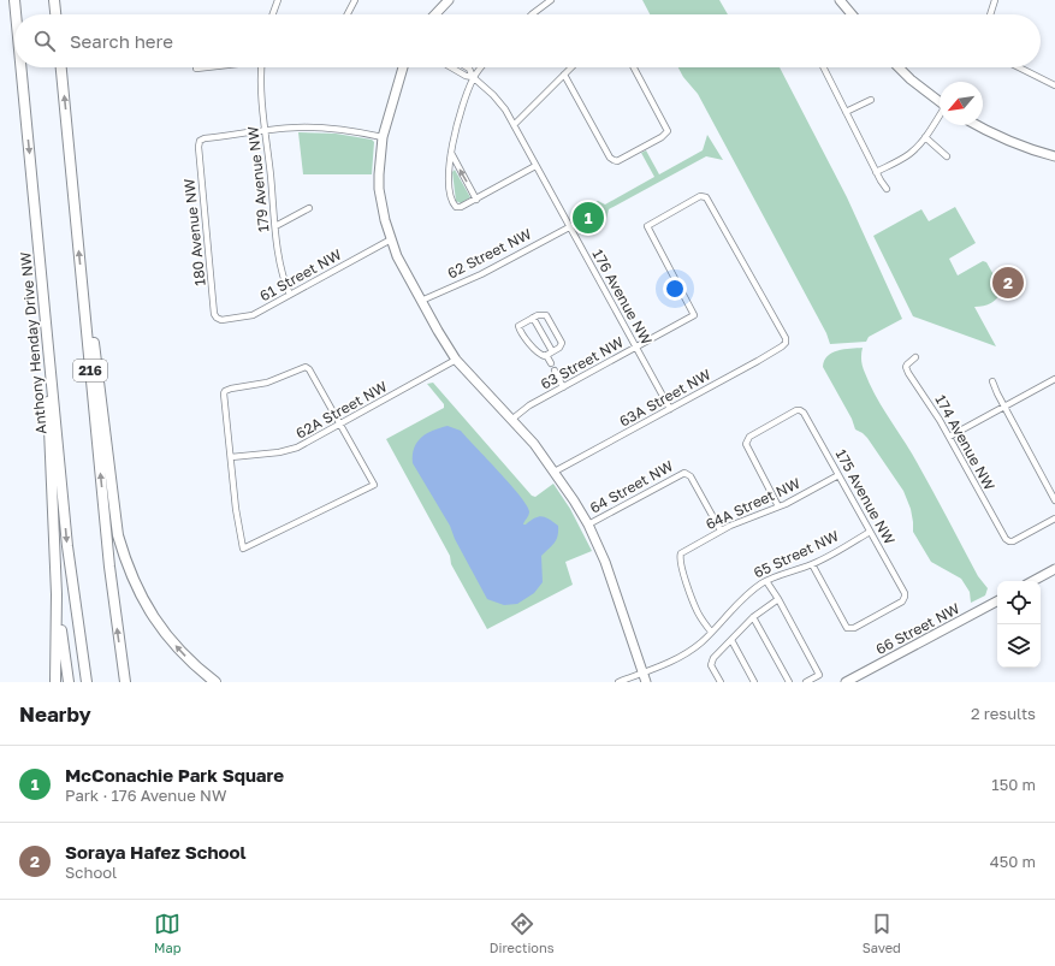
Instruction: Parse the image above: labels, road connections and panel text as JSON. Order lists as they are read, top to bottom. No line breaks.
{"streets":{"highway":["Anthony Henday Drive NW","216"],"street":["179 Avenue NW","180 Avenue NW","62 Street NW","61 Street NW","176 Avenue NW","63 Street NW","63A Street NW","62A Street NW","174 Avenue NW","64 Street NW","175 Avenue NW","64A Street NW","65 Street NW","66 Street NW"]},"crossings":[["179 Avenue NW","180 Avenue NW"],["179 Avenue NW","61 Street NW"],["180 Avenue NW","61 Street NW"],["62 Street NW","176 Avenue NW"],["176 Avenue NW","63 Street NW"],["176 Avenue NW","63A Street NW"],["63 Street NW","63A Street NW"],["64 Street NW","64A Street NW"],["175 Avenue NW","64A Street NW"],["175 Avenue NW","65 Street NW"],["64A Street NW","65 Street NW"]],"north":"bottom left","page":{"search":"Search here","pins":["1","2"],"heading":["Nearby","2 results"],"list":[{"mark":"1","name":"McConachie Park Square","note":"Park · 176 Avenue NW","value":"150 m"},{"mark":"2","name":"Soraya Hafez School","note":"School","value":"450 m"}],"nav":["Map","Directions","Saved"]}}
